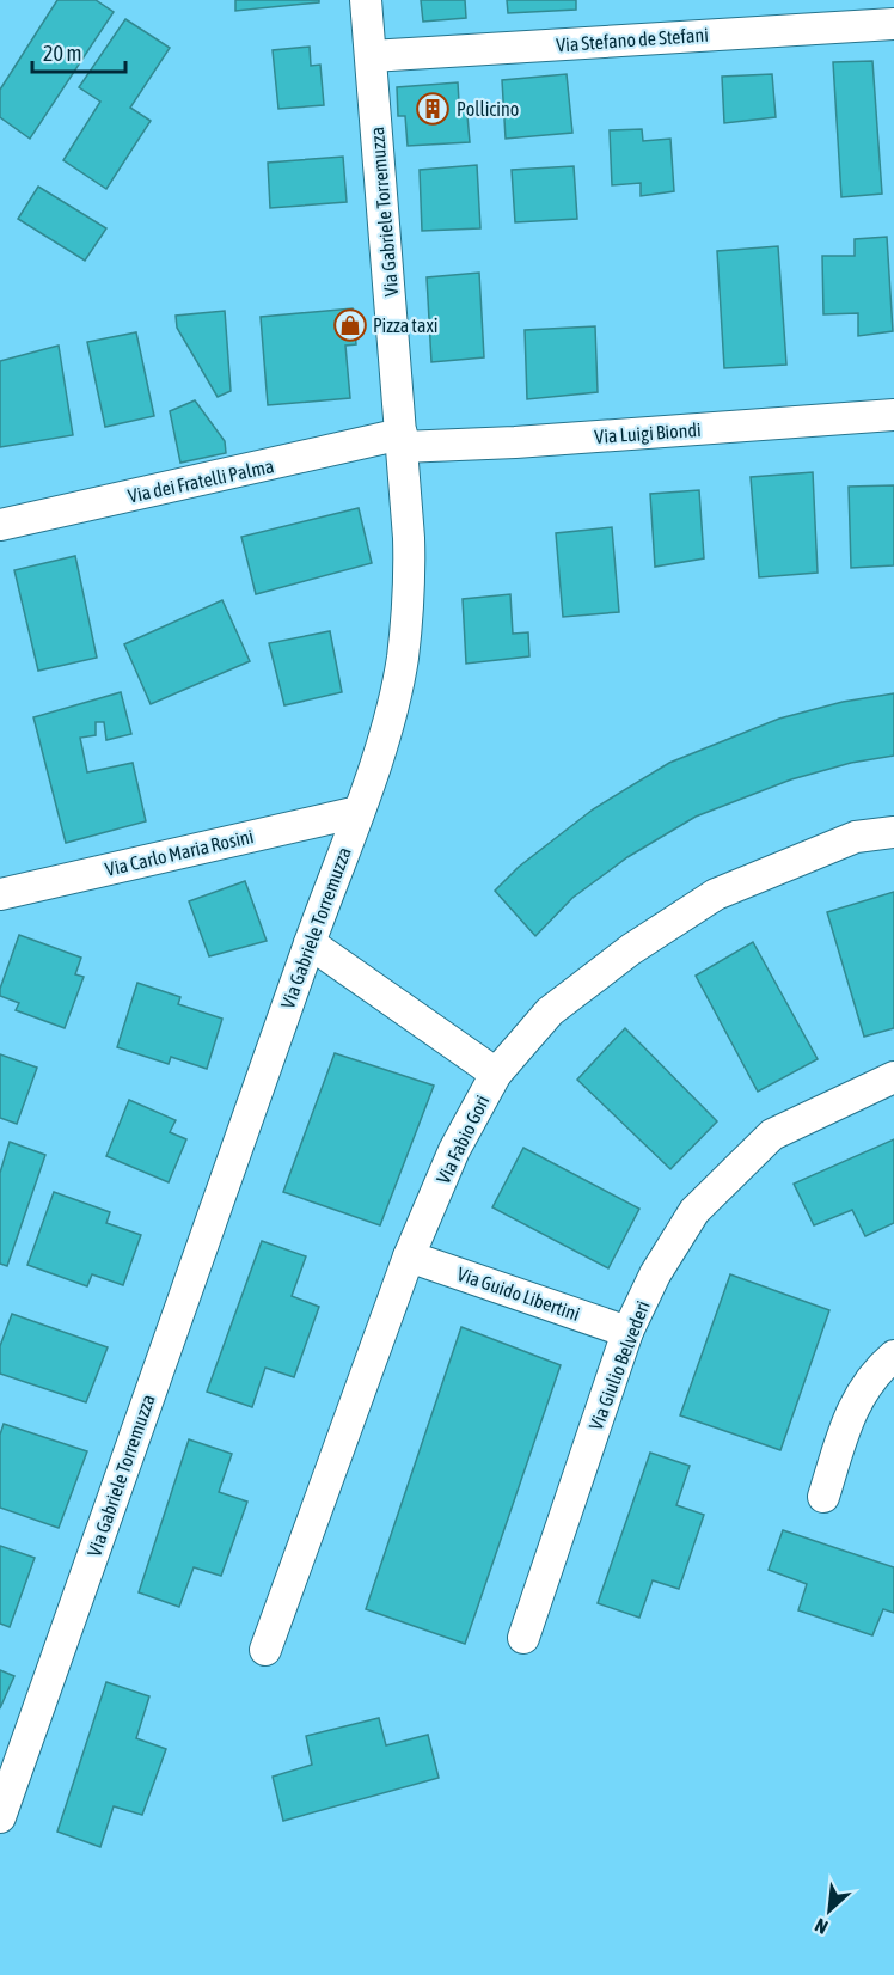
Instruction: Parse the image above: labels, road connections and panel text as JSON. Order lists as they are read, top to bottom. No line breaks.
{"streets":{"street":["Via Stefano de Stefani","Via Gabriele Torremuzza","Via Luigi Biondi","Via dei Fratelli Palma","Via Carlo Maria Rosini","Via Fabio Gori","Via Guido Libertini","Via Giulio Belvederi"]},"crossings":[["Via Stefano de Stefani","Via Gabriele Torremuzza"],["Via Gabriele Torremuzza","Via Luigi Biondi"],["Via Gabriele Torremuzza","Via dei Fratelli Palma"],["Via Gabriele Torremuzza","Via Carlo Maria Rosini"],["Via Luigi Biondi","Via dei Fratelli Palma"],["Via Fabio Gori","Via Guido Libertini"],["Via Guido Libertini","Via Giulio Belvederi"]],"places":{"building":["Pollicino"],"shop":["Pizza taxi"]},"scale_bar":"20 m","north":"bottom left"}
